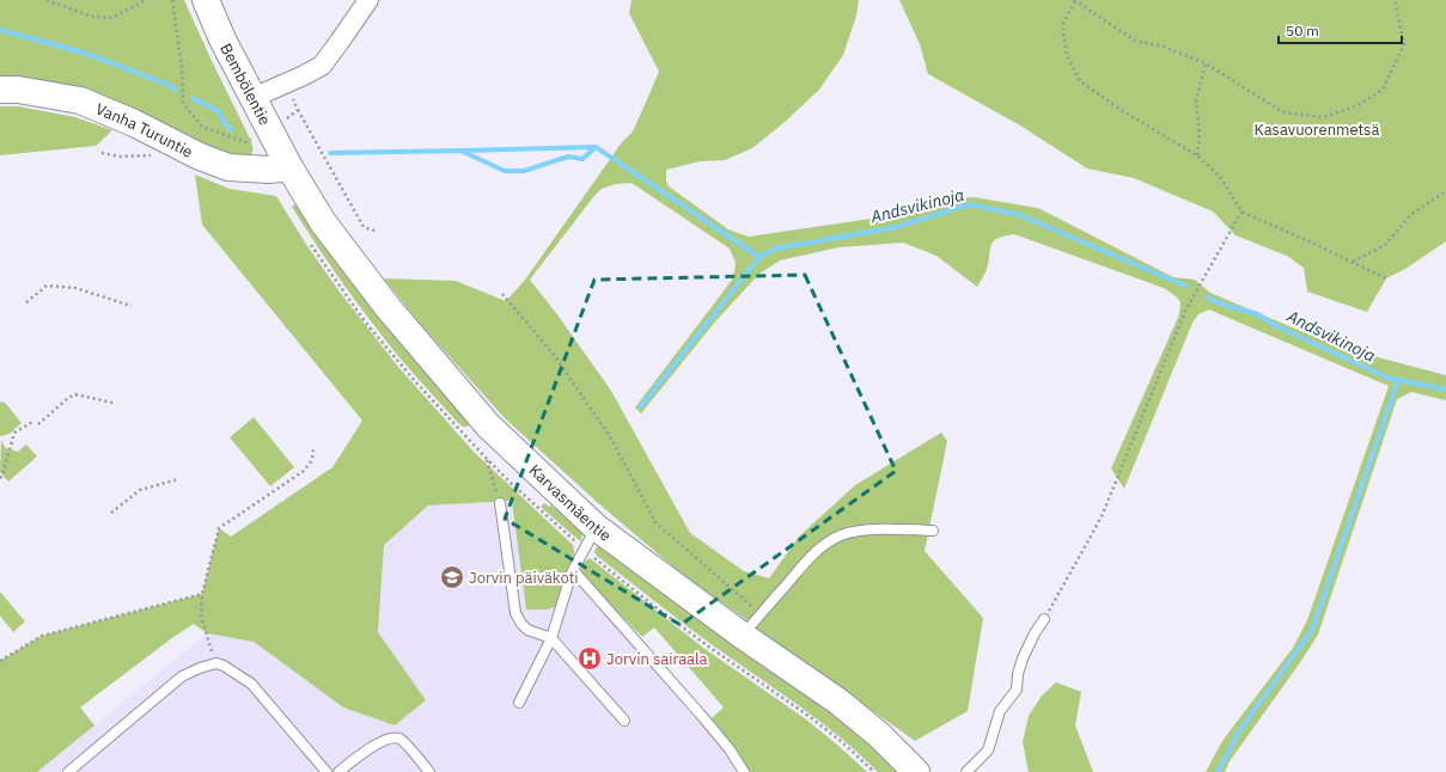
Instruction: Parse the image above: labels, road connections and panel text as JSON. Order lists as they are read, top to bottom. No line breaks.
{"streets":{"main road":["Bembölentie","Vanha Turuntie","Karvasmäentie"]},"crossings":[["Bembölentie","Vanha Turuntie"],["Bembölentie","Karvasmäentie"],["Vanha Turuntie","Karvasmäentie"]],"water":["Andsvikinoja"],"parks":["Kasavuorenmetsä"],"places":{"school or university":["Jorvin päiväkoti"],"hospital":["Jorvin sairaala"]},"scale_bar":"50 m"}
